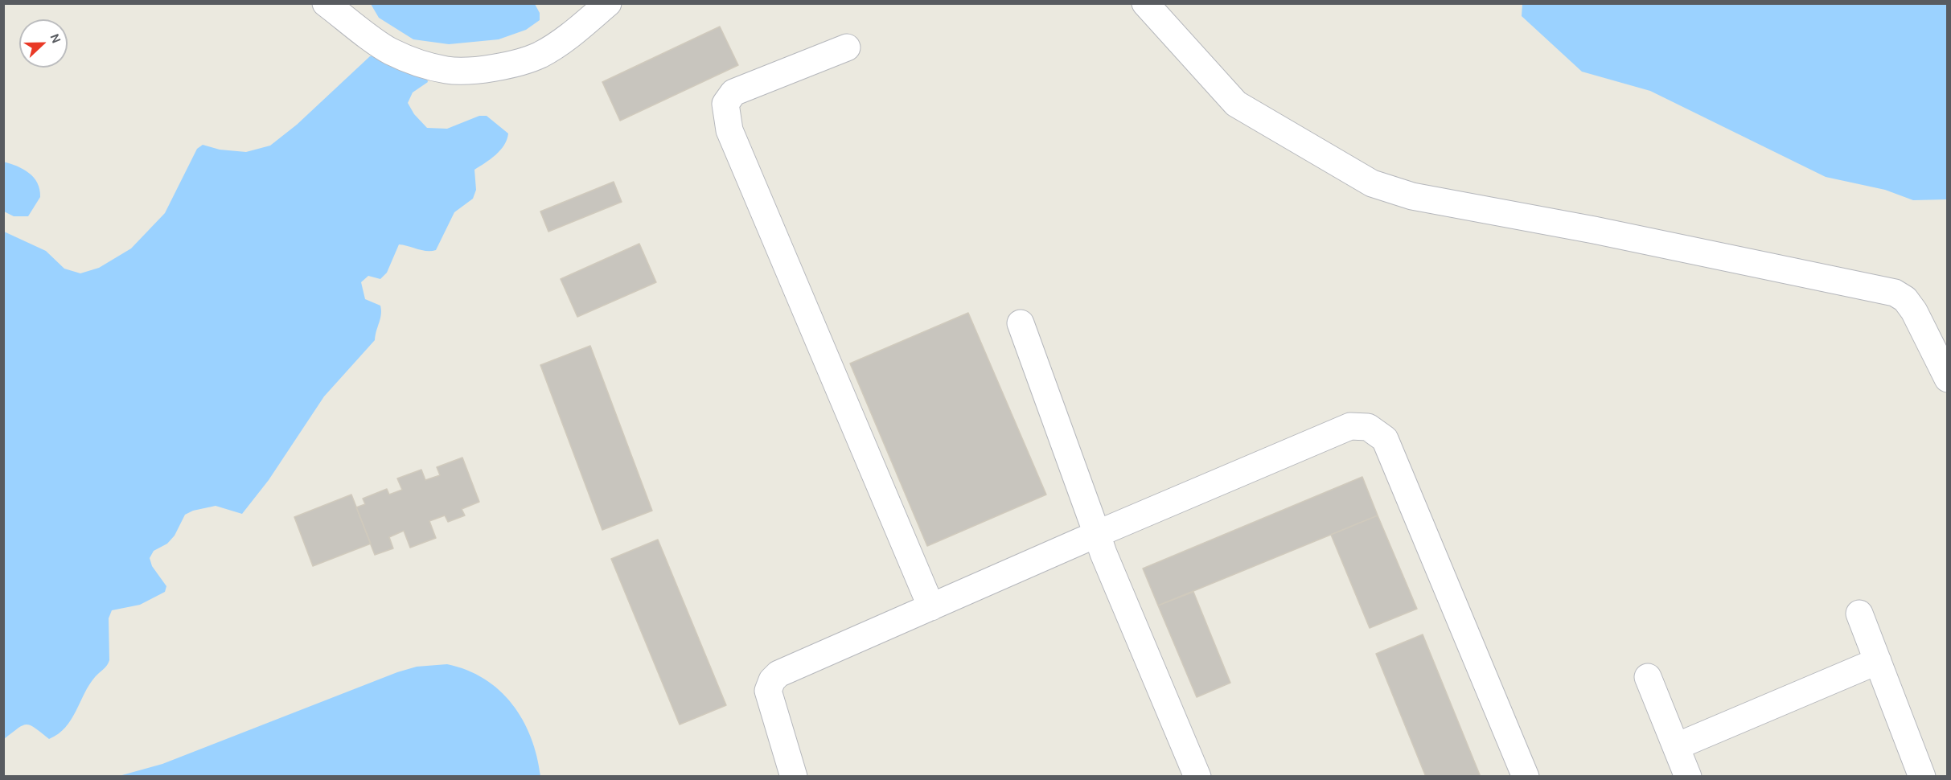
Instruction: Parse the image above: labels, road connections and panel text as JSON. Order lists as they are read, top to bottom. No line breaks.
{"north":"right"}
